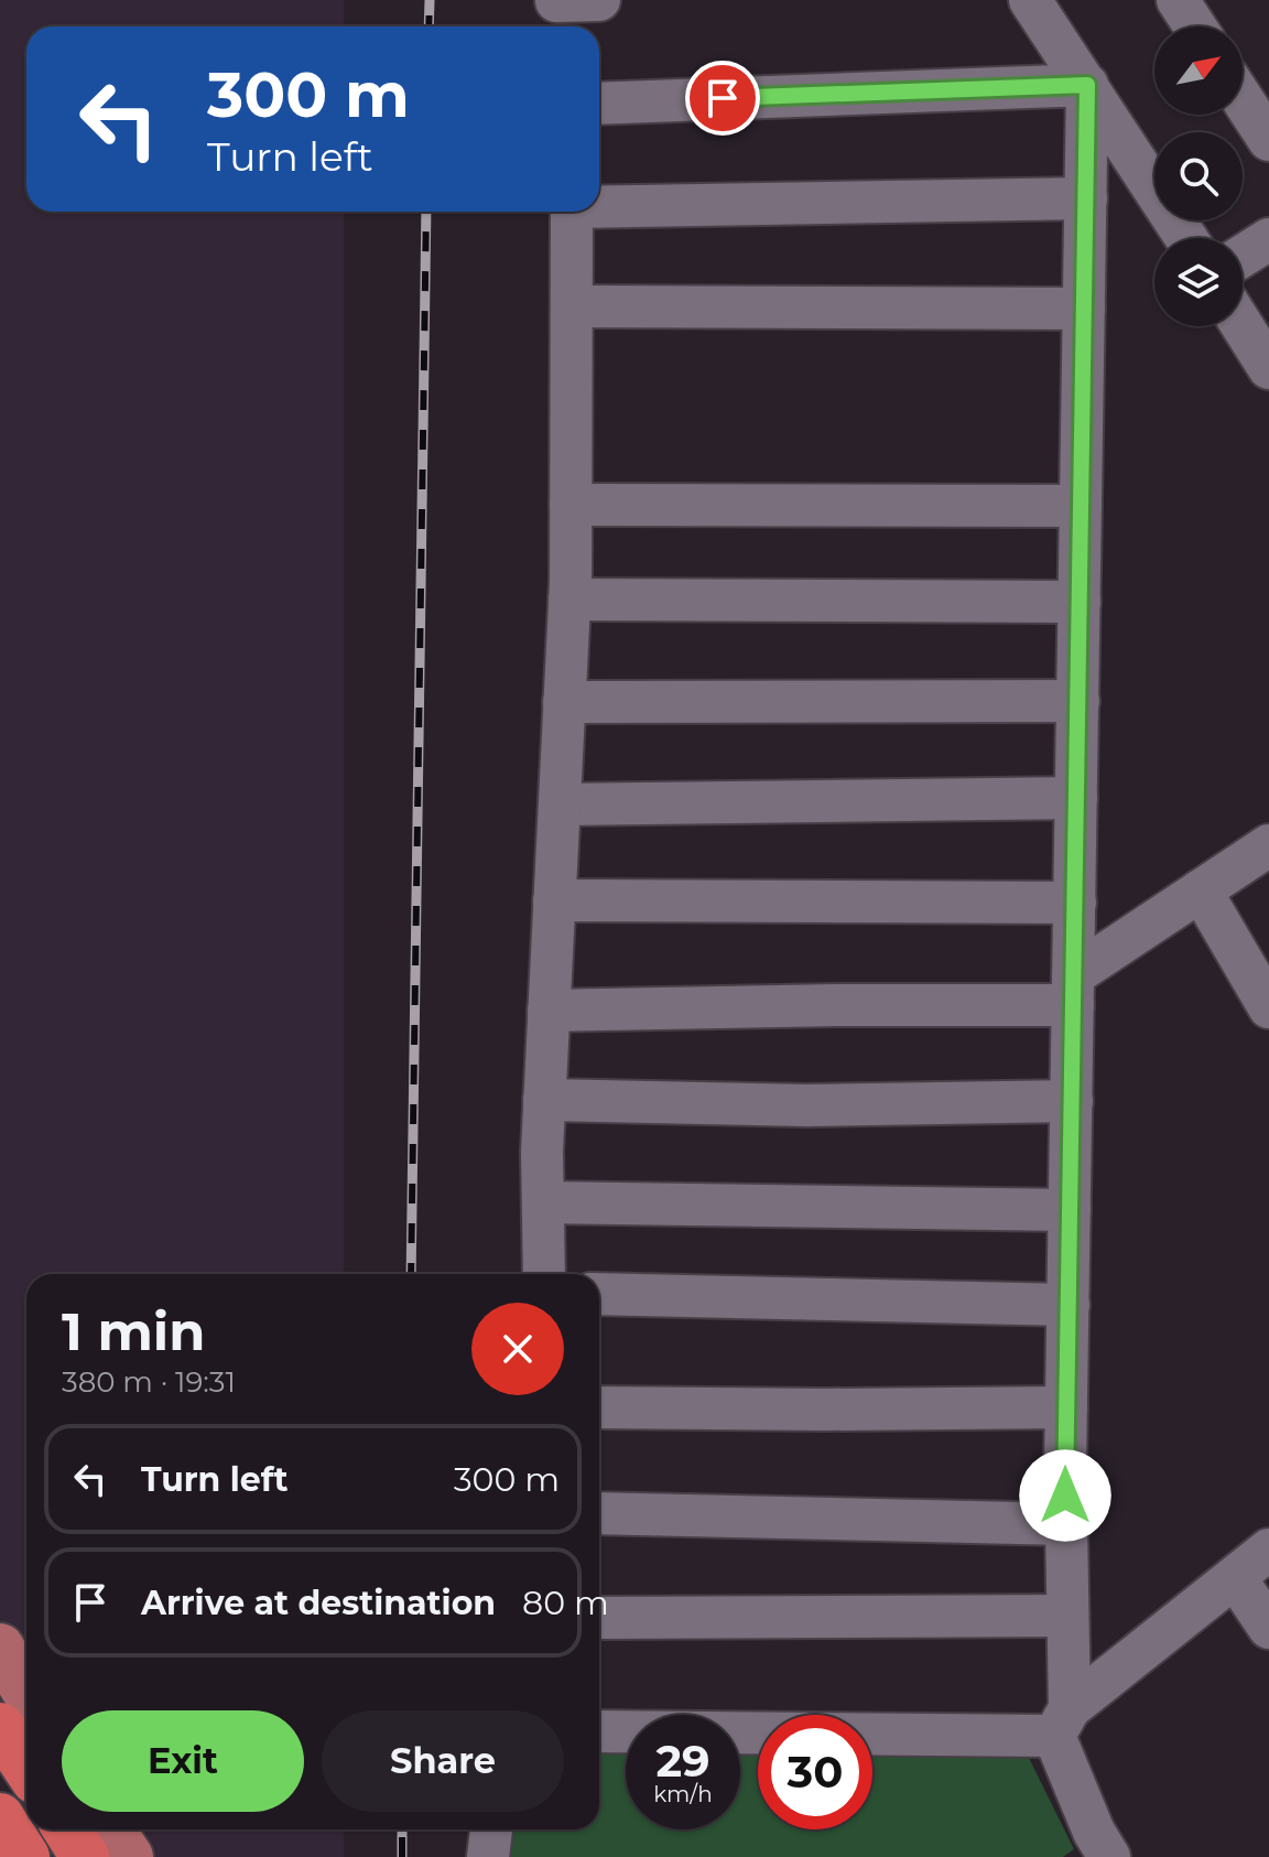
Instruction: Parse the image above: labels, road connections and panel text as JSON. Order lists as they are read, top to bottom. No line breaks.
{"north":"top right","page":{"turn":["300 m","Turn left"],"heading":["1 min","380 m · 19:31"],"list":[{"name":"Turn left","value":"300 m"},{"name":"Arrive at destination","value":"80 m"}],"buttons":["Exit","Share"],"speed":"29 km/h","limit":"30"}}
